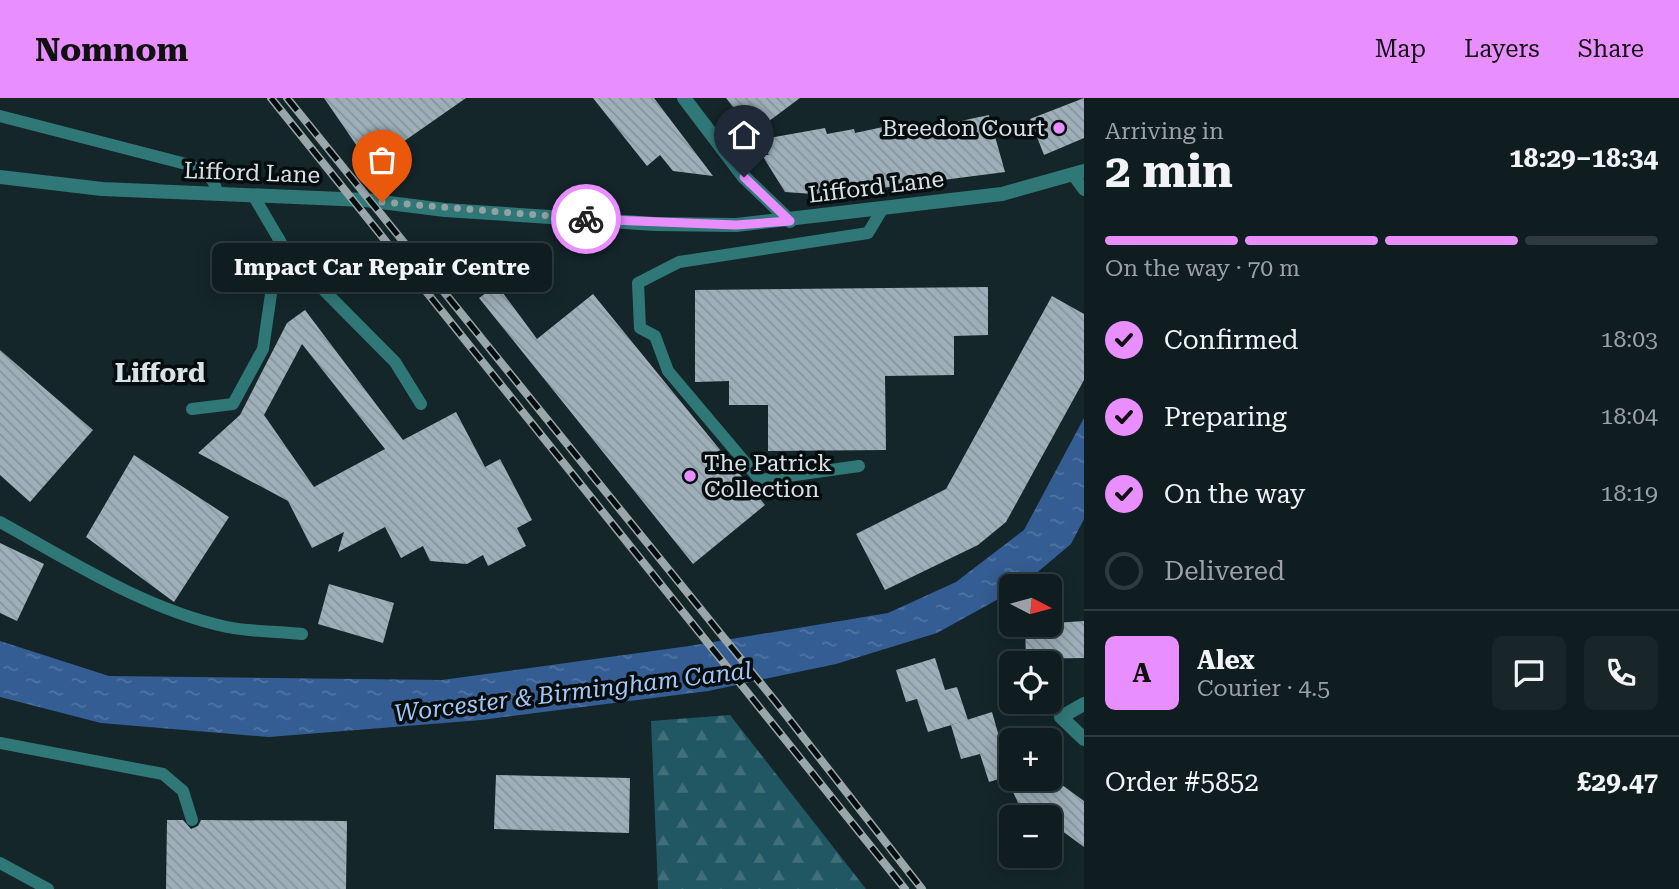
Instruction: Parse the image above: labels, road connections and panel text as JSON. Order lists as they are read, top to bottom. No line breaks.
{"streets":{"street":["Lifford Lane"]},"districts":["Lifford"],"water":["Worcester & Birmingham Canal"],"places":["Breedon Court","Impact Car Repair Centre","The Patrick Collection"],"north":"right","page":{"header":"Nomnom","nav":["Map","Layers","Share"],"heading":["2 min","Arriving in","18:29–18:34"],"panel":["Alex","Courier · 4.5","Order #5852","£29.47"],"bar":"On the way · 70 m","bubble":"Impact Car Repair Centre","list":[["Confirmed","18:03"],["Preparing","18:04"],["On the way","18:19"],"Delivered"],"map_buttons":["+","−"],"round":"A"}}
